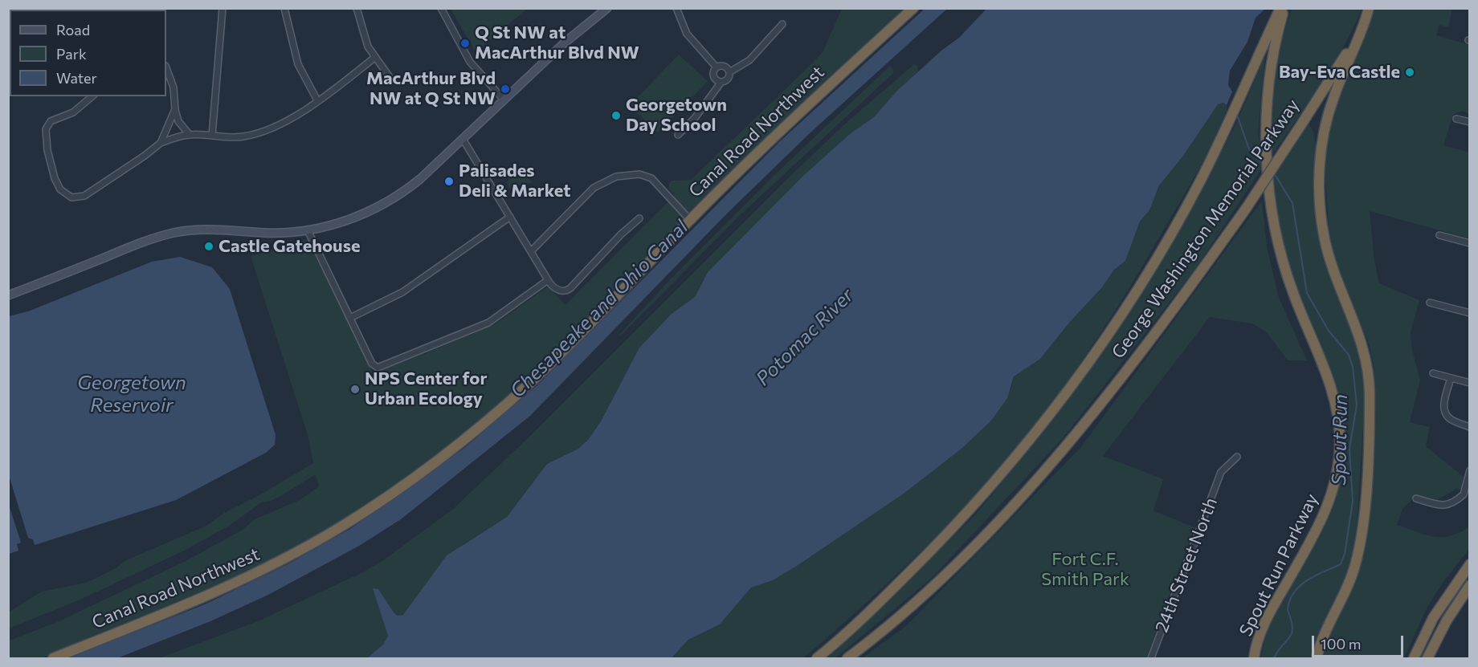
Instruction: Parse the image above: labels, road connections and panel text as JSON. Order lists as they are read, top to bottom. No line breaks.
{"streets":{"highway":["Canal Road Northwest","George Washington Memorial Parkway","Spout Run Parkway"],"street":["24th Street North"]},"water":["Chesapeake and Ohio Canal","Potomac River","Georgetown Reservoir","Spout Run"],"parks":["Fort C.F. Smith Park"],"places":["Q St NW at MacArthur Blvd NW","Bay-Eva Castle","MacArthur Blvd NW at Q St NW","Georgetown Day School","Palisades Deli & Market","Castle Gatehouse","NPS Center for Urban Ecology"],"legend":["Road","Park","Water"],"scale_bar":"100 m"}
